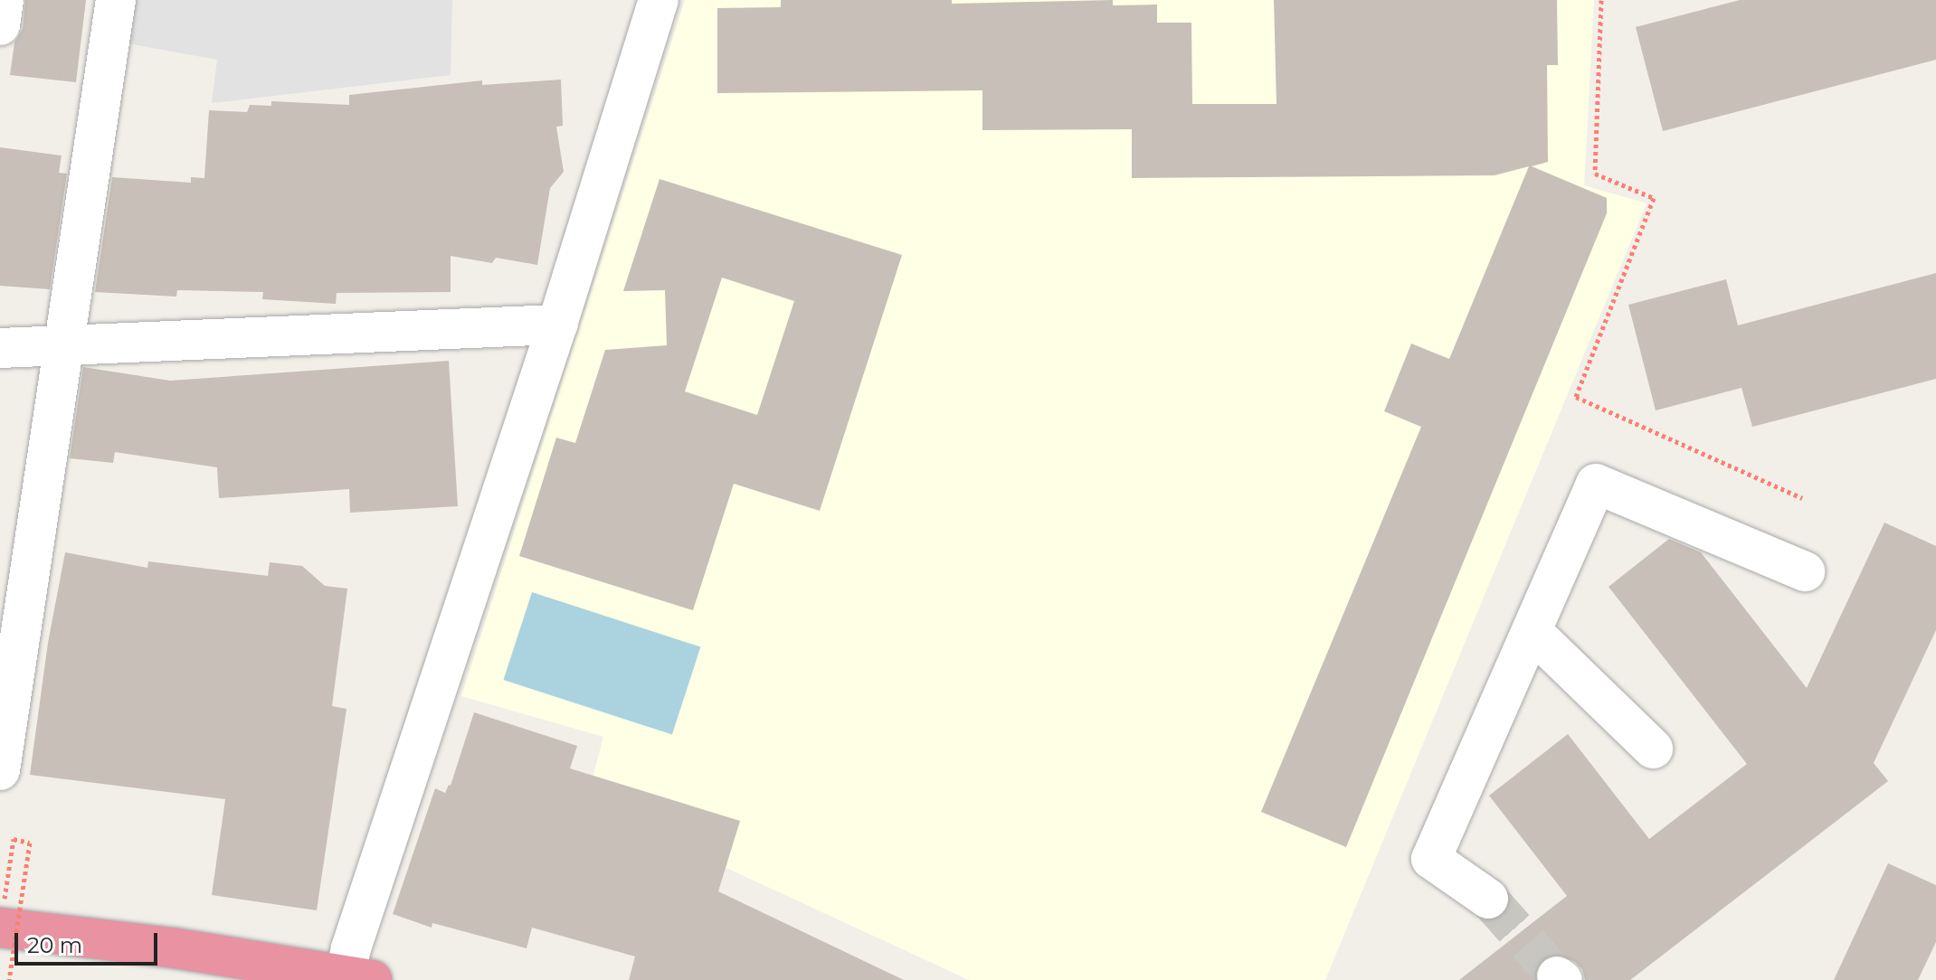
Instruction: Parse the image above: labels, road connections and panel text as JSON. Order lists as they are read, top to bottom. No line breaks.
{"scale_bar":"20 m"}
